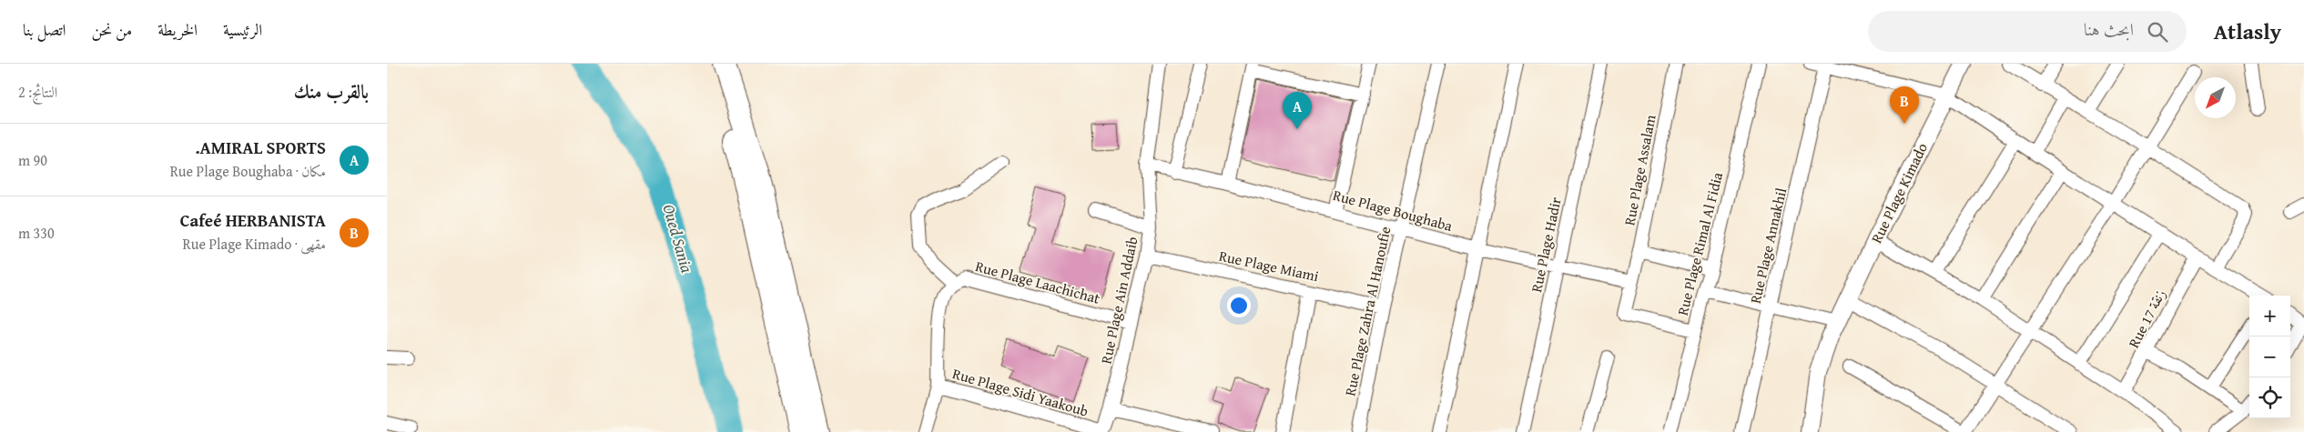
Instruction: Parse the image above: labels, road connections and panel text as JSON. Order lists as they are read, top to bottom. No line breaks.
{"streets":{"street":["Rue Plage Assalam","Rue Plage Kimado","Rue Plage Boughaba","Rue Plage Rimal Al Fidia","Rue Plage Hadir","Rue Plage Annakhil","Rue Plage Miami","Rue Plage Laachichat","Rue Plage Ain Addaib","Rue Plage Zahra Al Hanoufie","Rue 17 زنقة","Rue Plage Sidi Yaakoub"]},"crossings":[["Rue Plage Assalam","Rue Plage Boughaba"],["Rue Plage Assalam","Rue Plage Rimal Al Fidia"],["Rue Plage Boughaba","Rue Plage Hadir"],["Rue Plage Boughaba","Rue Plage Ain Addaib"],["Rue Plage Boughaba","Rue Plage Zahra Al Hanoufie"],["Rue Plage Miami","Rue Plage Ain Addaib"],["Rue Plage Miami","Rue Plage Zahra Al Hanoufie"],["Rue Plage Laachichat","Rue Plage Ain Addaib"],["Rue Plage Laachichat","Rue Plage Sidi Yaakoub"],["Rue Plage Ain Addaib","Rue Plage Sidi Yaakoub"]],"water":["Oued Sania"],"north":"bottom left","page":{"header":"Atlasly","search":"ابحث هنا","nav":["الرئيسية","الخريطة","من نحن","اتصل بنا"],"heading":["بالقرب منك","النتائج: 2"],"pins":["B","A"],"list":[{"mark":"A","name":"AMIRAL SPORTS.","note":"مكان · Rue Plage Boughaba","value":"90 m"},{"mark":"B","name":"Cafeé HERBANISTA","note":"مقهى · Rue Plage Kimado","value":"330 m"}],"map_buttons":["+","−"]}}
